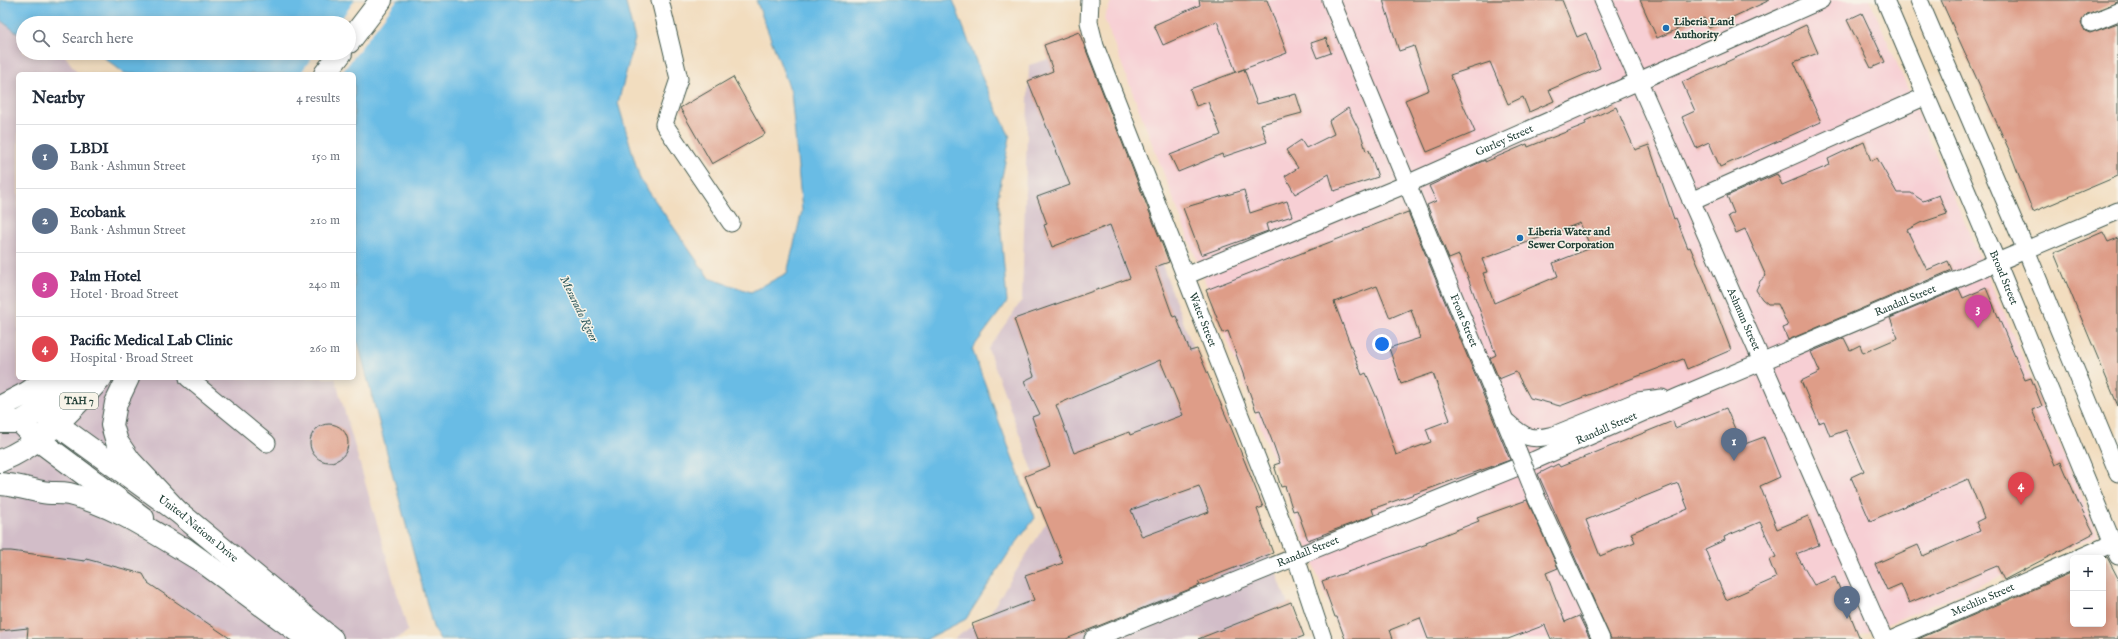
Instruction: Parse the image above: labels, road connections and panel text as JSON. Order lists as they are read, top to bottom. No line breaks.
{"streets":{"main road":["TAH 7","United Nations Drive"],"street":["Gurley Street","Broad Street","Randall Street","Ashmun Street","Water Street","Front Street","Mechlin Street"]},"crossings":[["Gurley Street","Ashmun Street"],["Gurley Street","Water Street"],["Gurley Street","Front Street"],["Broad Street","Randall Street"],["Randall Street","Ashmun Street"],["Randall Street","Water Street"],["TAH 7","United Nations Drive"]],"water":["Mesurado River"],"places":["Liberia Land Authority","Liberia Water and Sewer Corporation"],"page":{"search":"Search here","heading":["Nearby","4 results"],"list":[{"mark":"1","name":"LBDI","note":"Bank · Ashmun Street","value":"150 m"},{"mark":"2","name":"Ecobank","note":"Bank · Ashmun Street","value":"210 m"},{"mark":"3","name":"Palm Hotel","note":"Hotel · Broad Street","value":"240 m"},{"mark":"4","name":"Pacific Medical Lab Clinic","note":"Hospital · Broad Street","value":"260 m"}],"pins":["3","1","4","2"],"map_buttons":["+","−"]}}
